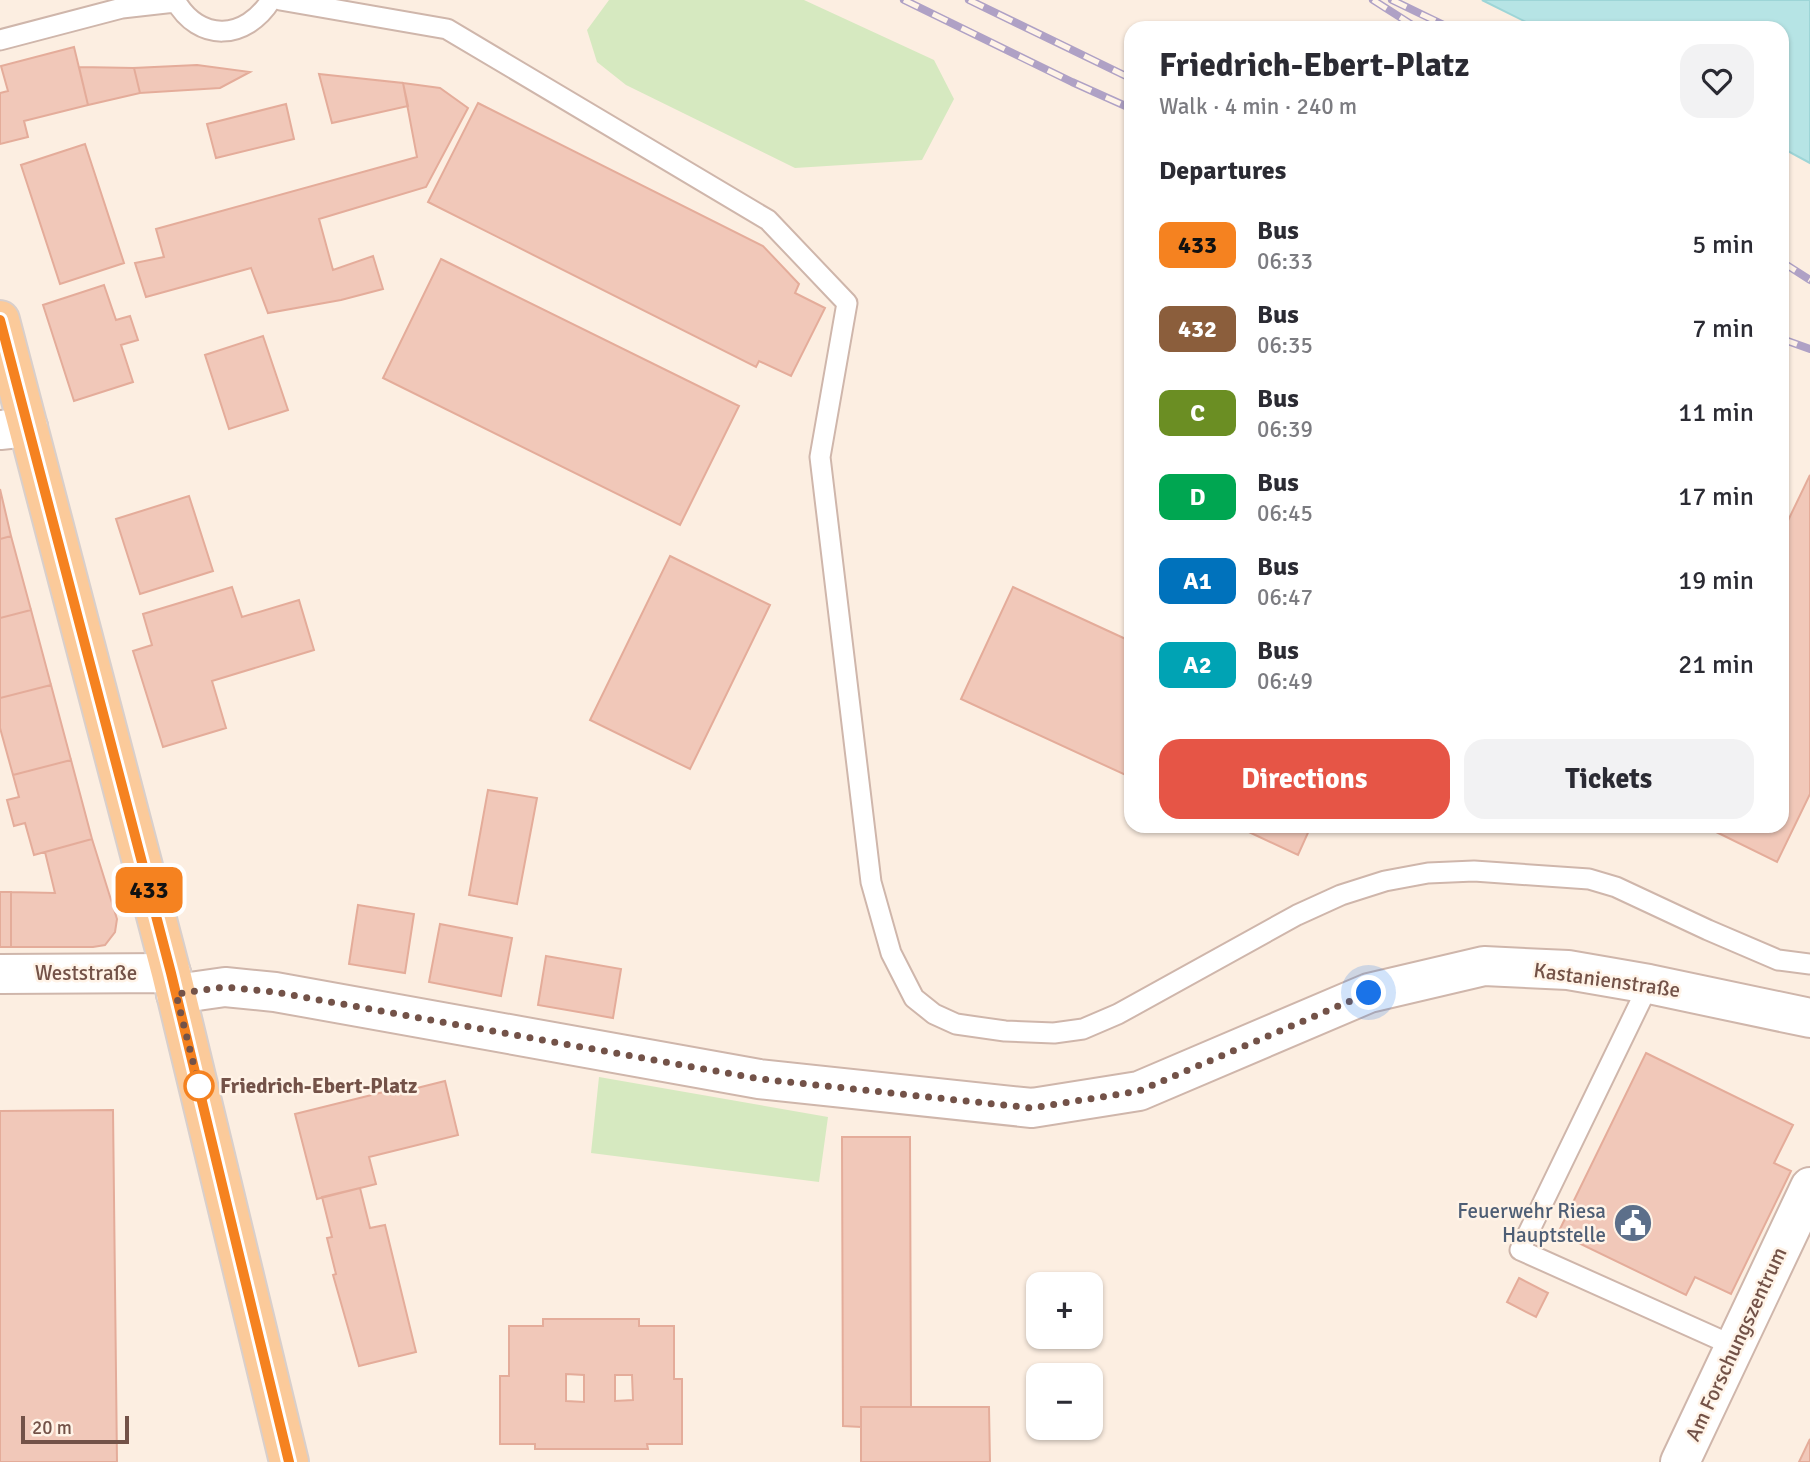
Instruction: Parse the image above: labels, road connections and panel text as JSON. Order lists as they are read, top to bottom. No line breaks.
{"streets":{"street":["Weststraße","Kastanienstraße","Am Forschungszentrum"]},"crossings":[["Weststraße","Kastanienstraße"]],"places":{"other":["Friedrich-Ebert-Platz"],"public building":["Feuerwehr Riesa Hauptstelle"]},"lines":["bus line 433"],"scale_bar":"20 m","page":{"on_map":"433","heading":[["Friedrich-Ebert-Platz","Walk · 4 min · 240 m"],"Departures"],"list":[{"mark":"433","name":"Bus","note":"06:33","value":"5 min"},{"mark":"432","name":"Bus","note":"06:35","value":"7 min"},{"mark":"C","name":"Bus","note":"06:39","value":"11 min"},{"mark":"D","name":"Bus","note":"06:45","value":"17 min"},{"mark":"A1","name":"Bus","note":"06:47","value":"19 min"},{"mark":"A2","name":"Bus","note":"06:49","value":"21 min"}],"buttons":["Directions","Tickets"],"map_buttons":["+","−"],"scale":"20 m"}}
